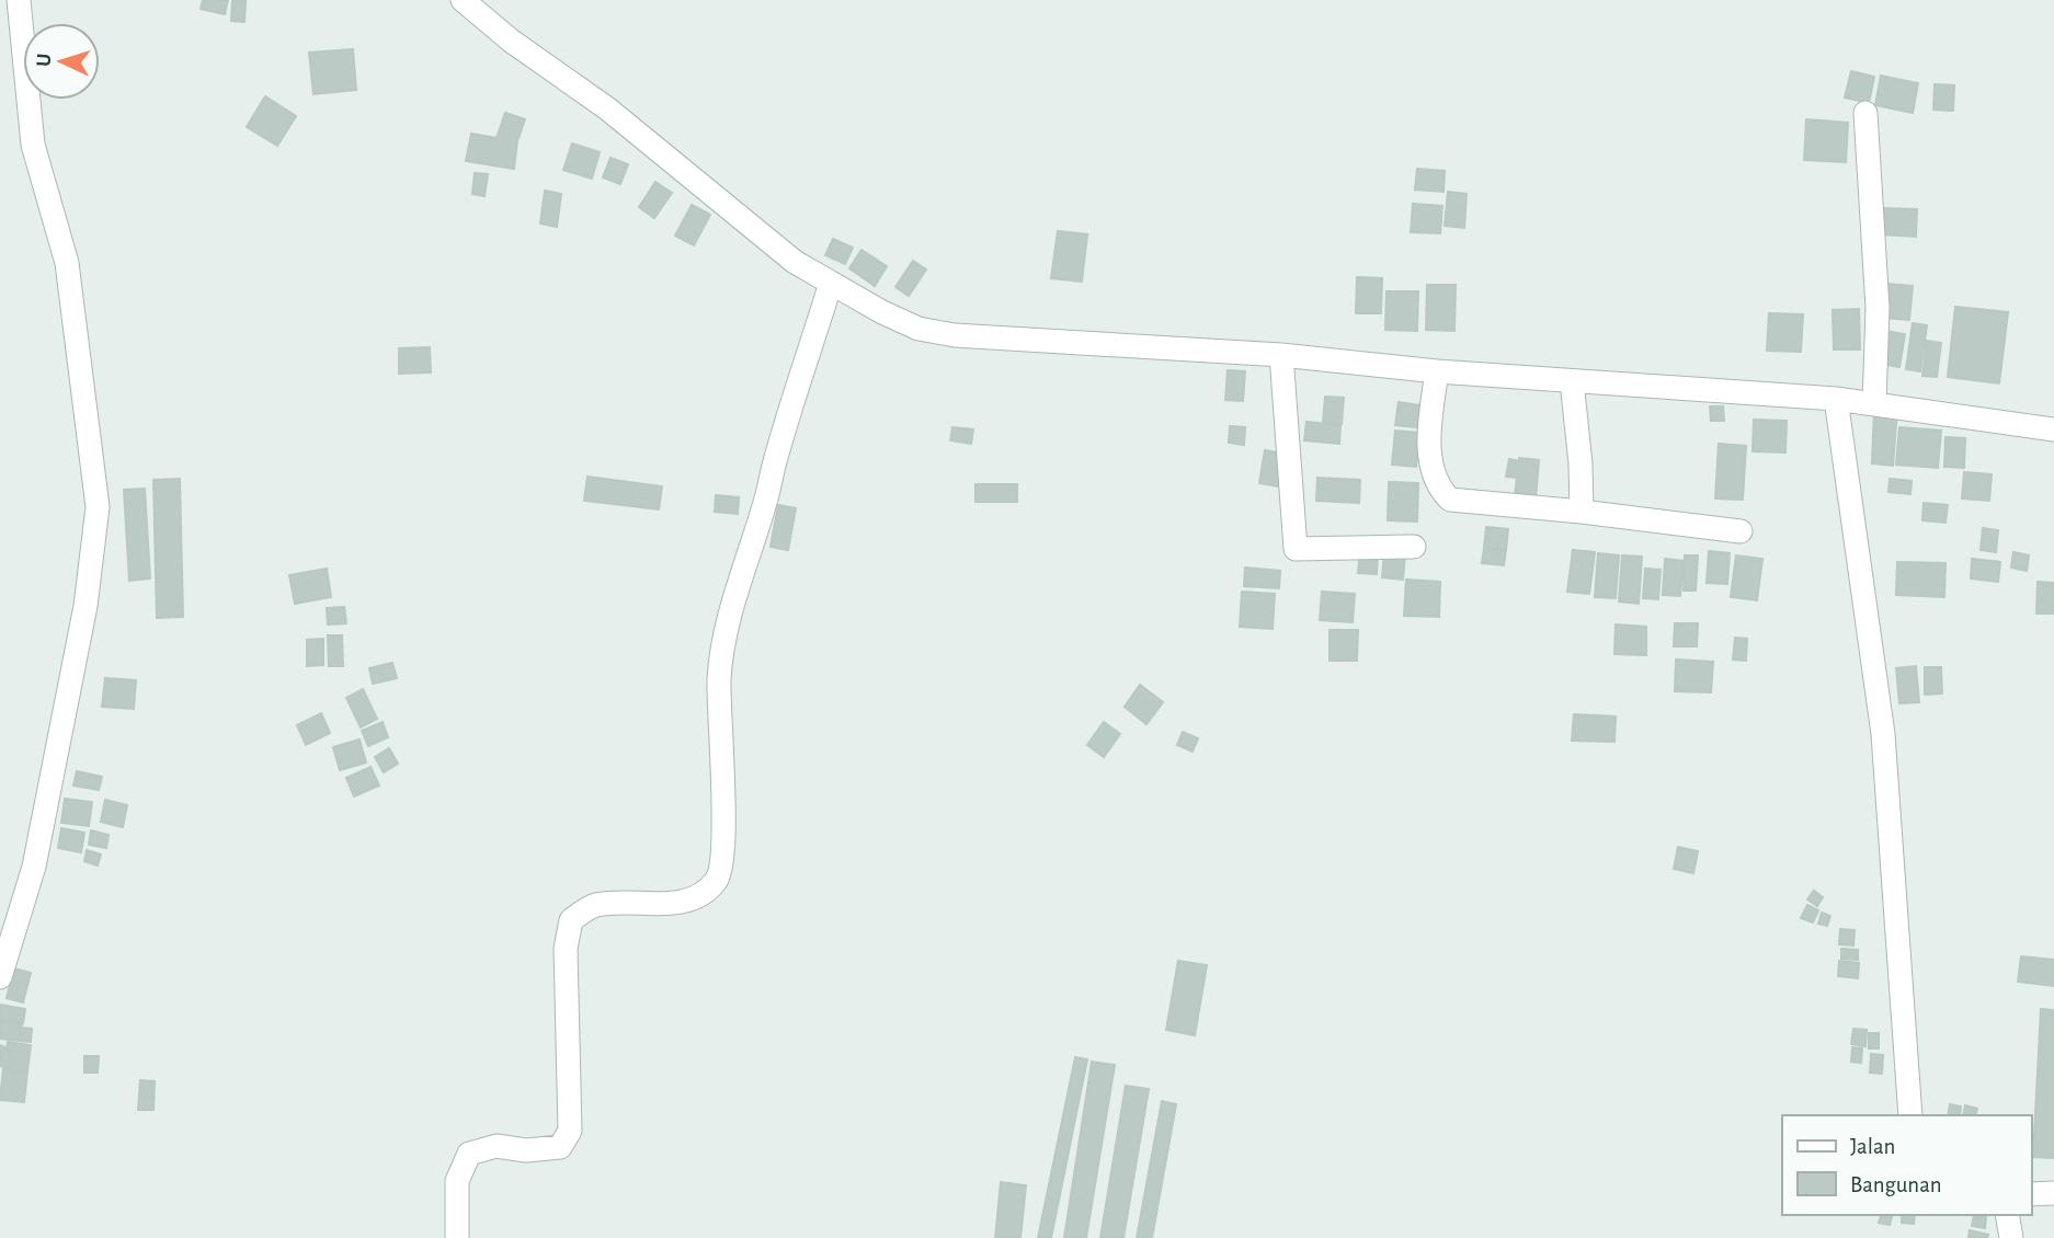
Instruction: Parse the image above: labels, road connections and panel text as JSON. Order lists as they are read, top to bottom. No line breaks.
{"legend":["Jalan","Bangunan"],"north":"left"}
